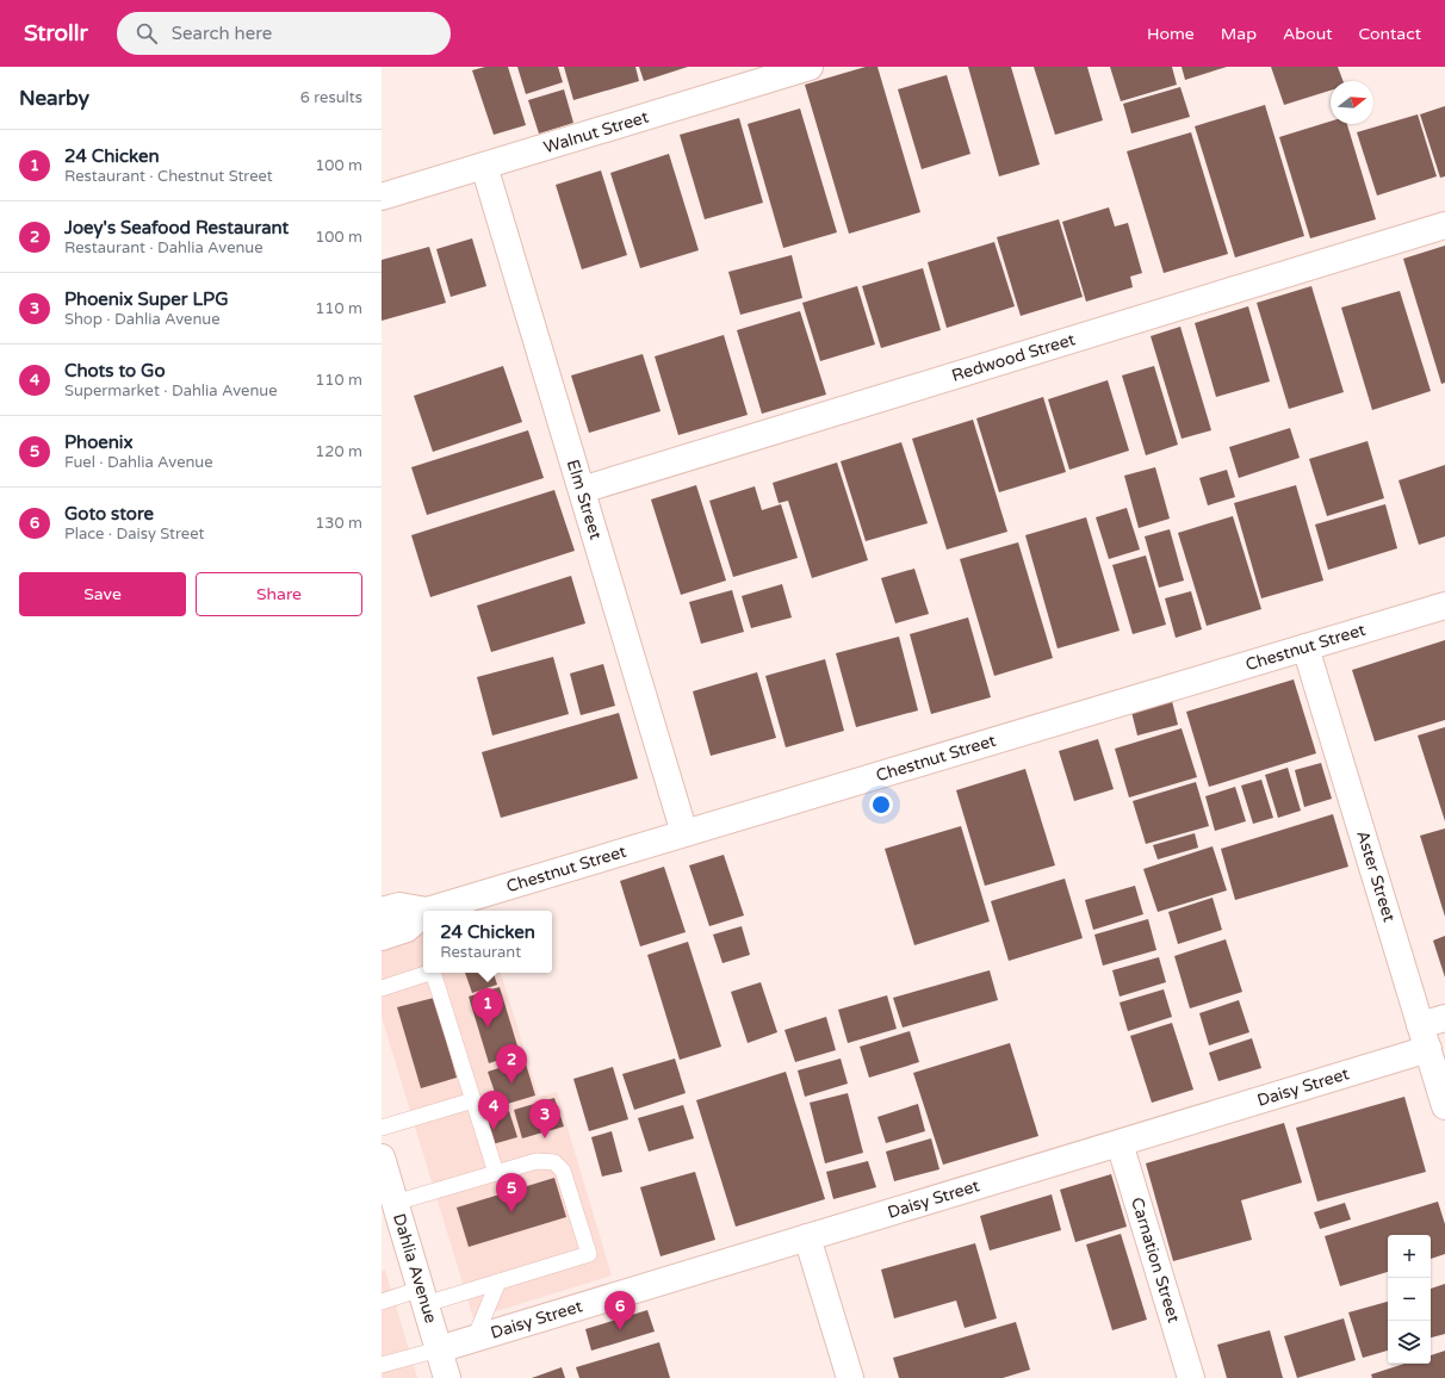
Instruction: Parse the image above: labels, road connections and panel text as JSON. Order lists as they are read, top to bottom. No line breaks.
{"streets":{"street":["Walnut Street","Redwood Street","Elm Street","Chestnut Street","Aster Street","Daisy Street","Carnation Street","Dahlia Avenue"]},"crossings":[["Walnut Street","Elm Street"],["Redwood Street","Elm Street"],["Elm Street","Chestnut Street"],["Chestnut Street","Aster Street"],["Aster Street","Daisy Street"],["Daisy Street","Carnation Street"],["Daisy Street","Dahlia Avenue"]],"north":"right","page":{"header":"Strollr","search":"Search here","nav":["Home","Map","About","Contact"],"heading":["Nearby","6 results"],"list":[{"mark":"1","name":"24 Chicken","note":"Restaurant · Chestnut Street","value":"100 m"},{"mark":"2","name":"Joey's Seafood Restaurant","note":"Restaurant · Dahlia Avenue","value":"100 m"},{"mark":"3","name":"Phoenix Super LPG","note":"Shop · Dahlia Avenue","value":"110 m"},{"mark":"4","name":"Chots to Go","note":"Supermarket · Dahlia Avenue","value":"110 m"},{"mark":"5","name":"Phoenix","note":"Fuel · Dahlia Avenue","value":"120 m"},{"mark":"6","name":"Goto store","note":"Place · Daisy Street","value":"130 m"}],"buttons":["Save","Share"],"popup":["24 Chicken","Restaurant"],"pins":["1","2","4","3","5","6"],"map_buttons":["+","−"]}}
